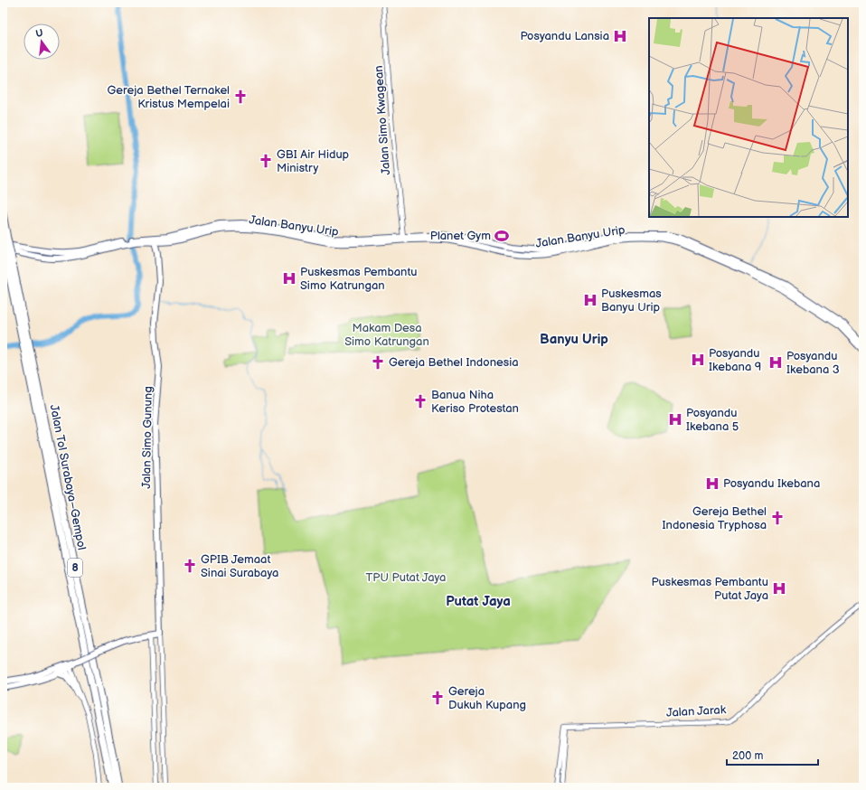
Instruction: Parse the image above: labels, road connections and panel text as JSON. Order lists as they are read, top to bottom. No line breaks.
{"streets":{"highway":["Jalan Tol Surabaya–Gempol","8"],"main road":["Jalan Banyu Urip","Jalan Simo Gunung"],"street":["Jalan Simo Kwagean","Jalan Jarak"]},"crossings":[["Jalan Simo Kwagean","Jalan Banyu Urip"],["Jalan Banyu Urip","Jalan Simo Gunung"]],"districts":["Banyu Urip","Putat Jaya"],"parks":["Makam Desa Simo Katrungan","TPU Putat Jaya"],"places":{"hospital":["Posyandu Lansia","Puskesmas Pembantu Simo Katrungan","Puskesmas Banyu Urip","Posyandu Ikebana 9","Posyandu Ikebana 3","Posyandu Ikebana 5","Posyandu Ikebana","Puskesmas Pembantu Putat Jaya"],"church":["Gereja Bethel Ternakel Kristus Mempelai","GBI Air Hidup Ministry","Gereja Bethel Indonesia","Banua Niha Keriso Protestan","Gereja Bethel Indonesia Tryphosa","GPIB Jemaat Sinai Surabaya","Gereja Dukuh Kupang"],"sports":["Planet Gym"]},"scale_bar":"200 m","north":"top"}
